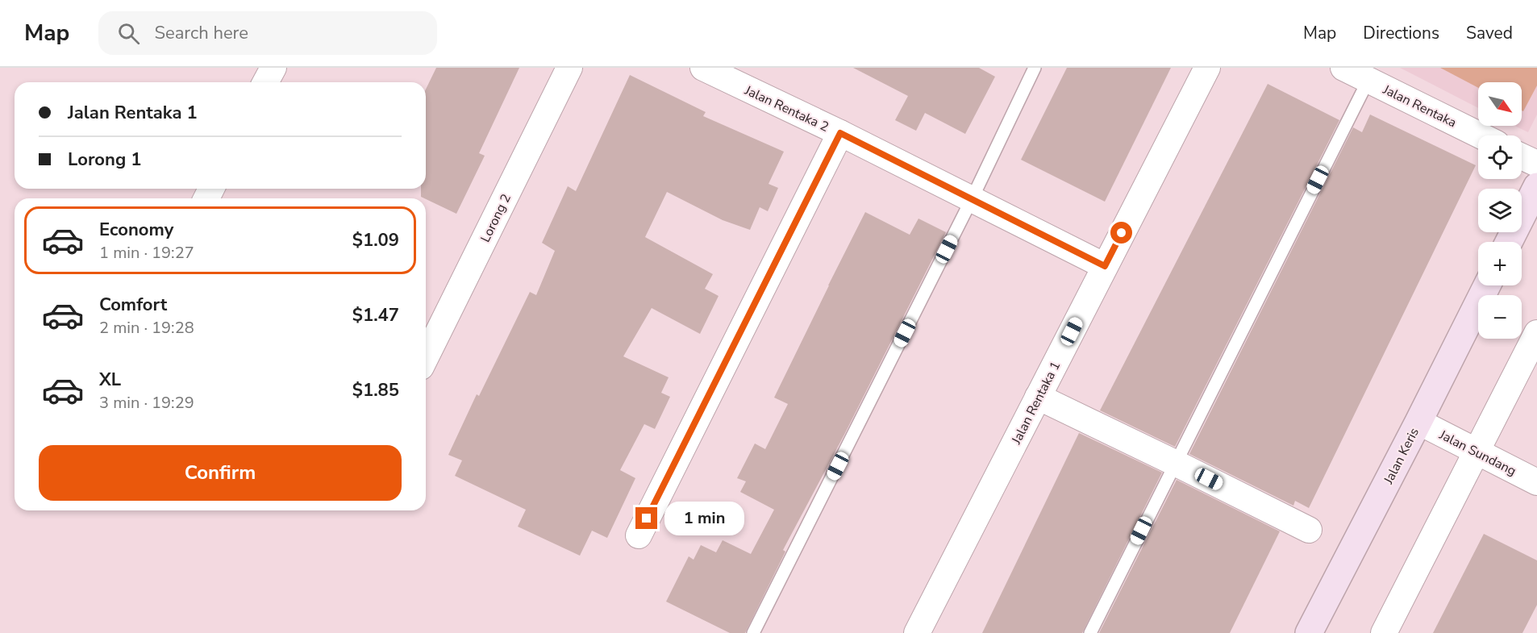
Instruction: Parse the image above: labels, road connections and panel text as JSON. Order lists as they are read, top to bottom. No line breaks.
{"streets":{"street":["Jalan Rentaka","Jalan Rentaka 2","Lorong 2","Jalan Rentaka 1","Jalan Sundang","Jalan Keris"]},"crossings":[["Jalan Rentaka 2","Jalan Rentaka 1"],["Jalan Sundang","Jalan Keris"]],"north":"bottom right","page":{"header":"Map","search":"Search here","nav":["Map","Directions","Saved"],"map_buttons":["+","−"],"banner":["Jalan Rentaka 1","Lorong 1"],"list":[{"name":"Economy","note":"1 min · 19:27","value":"$1.09"},{"name":"Comfort","note":"2 min · 19:28","value":"$1.47"},{"name":"XL","note":"3 min · 19:29","value":"$1.85"}],"buttons":"Confirm","bubble":"1 min"}}
